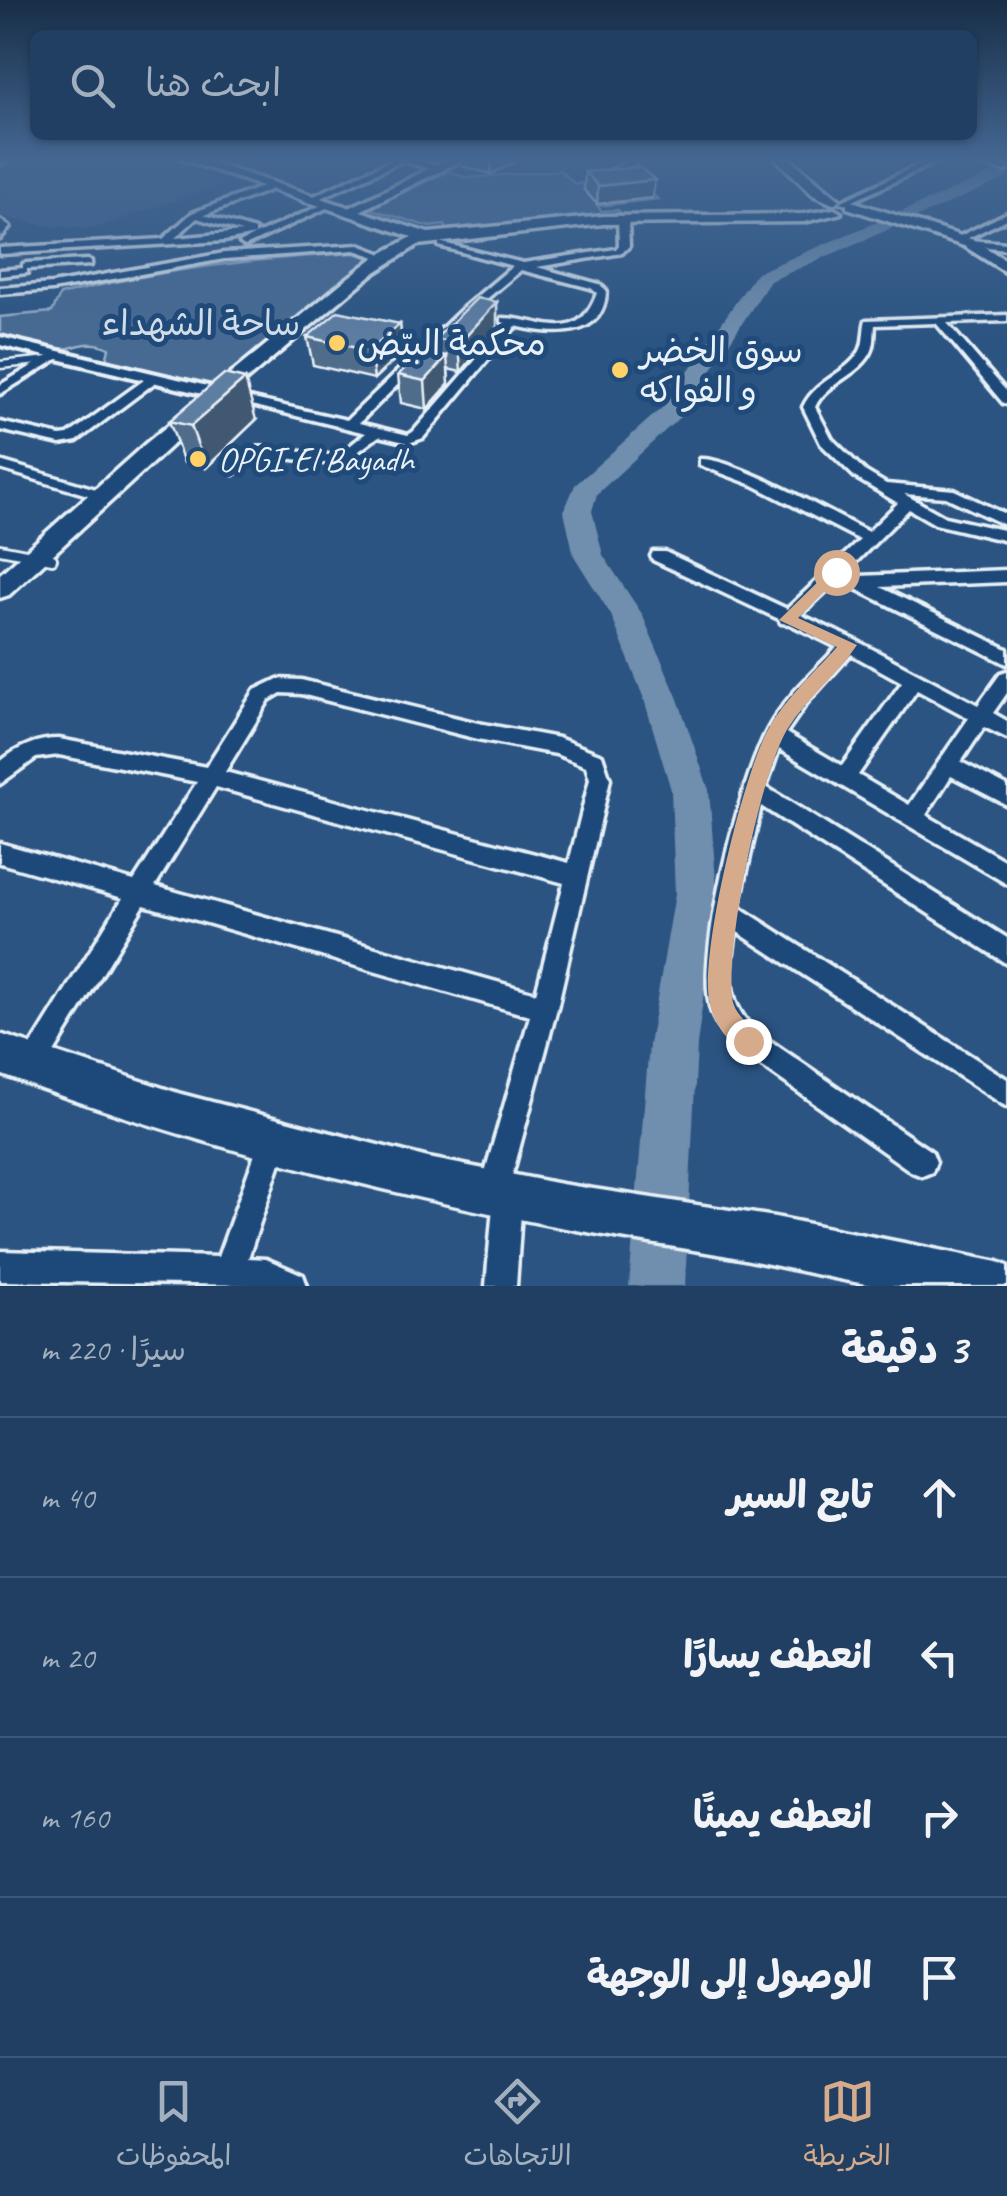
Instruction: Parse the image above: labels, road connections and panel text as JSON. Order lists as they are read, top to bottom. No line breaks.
{"parks":["ساحة الشهداء"],"places":["محكمة البيّض","سوق الخضر و الفواكه","OPGI El Bayadh"],"page":{"search":"ابحث هنا","heading":["3 دقيقة","سيرًا · 220 m"],"list":[["تابع السير","40 m"],["انعطف يسارًا","20 m"],["انعطف يمينًا","160 m"],"الوصول إلى الوجهة"],"nav":["الخريطة","الاتجاهات","المحفوظات"]}}
